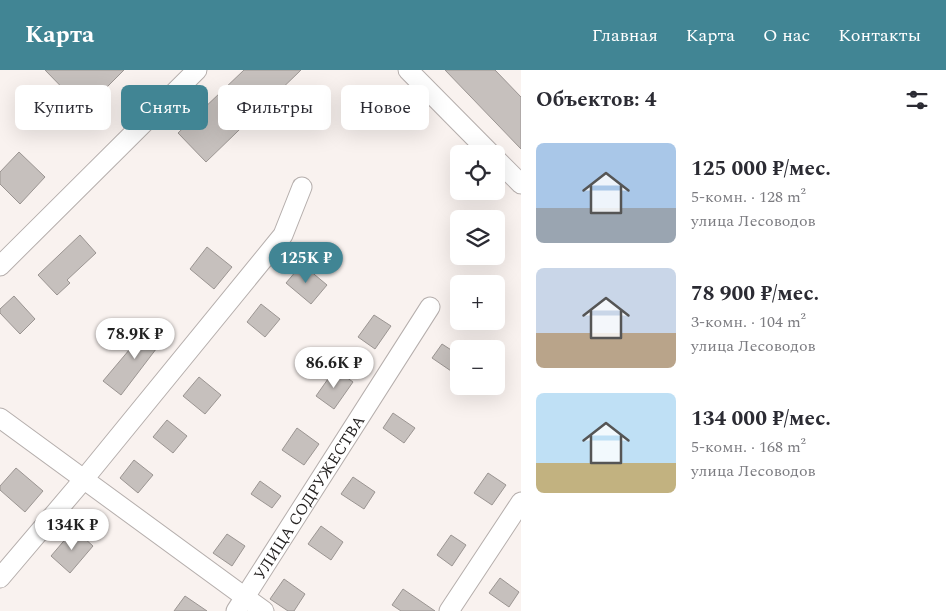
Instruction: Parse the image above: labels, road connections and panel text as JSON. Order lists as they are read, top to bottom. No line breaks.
{"streets":{"street":["УЛИЦА СОДРУЖЕСТВА"]},"page":{"header":"Карта","nav":["Главная","Карта","О нас","Контакты"],"heading":"Объектов: 4","chip":["Купить","Снять","Фильтры","Новое"],"list":[{"name":"125 000 ₽/мес.","note":"5-комн. · 128 m² · улица Лесоводов"},{"name":"78 900 ₽/мес.","note":"3-комн. · 104 m² · улица Лесоводов"},{"name":"134 000 ₽/мес.","note":"5-комн. · 168 m² · улица Лесоводов"}],"map_buttons":["+","−"],"price":["125K ₽","78.9K ₽","86.6K ₽","134K ₽"]}}
